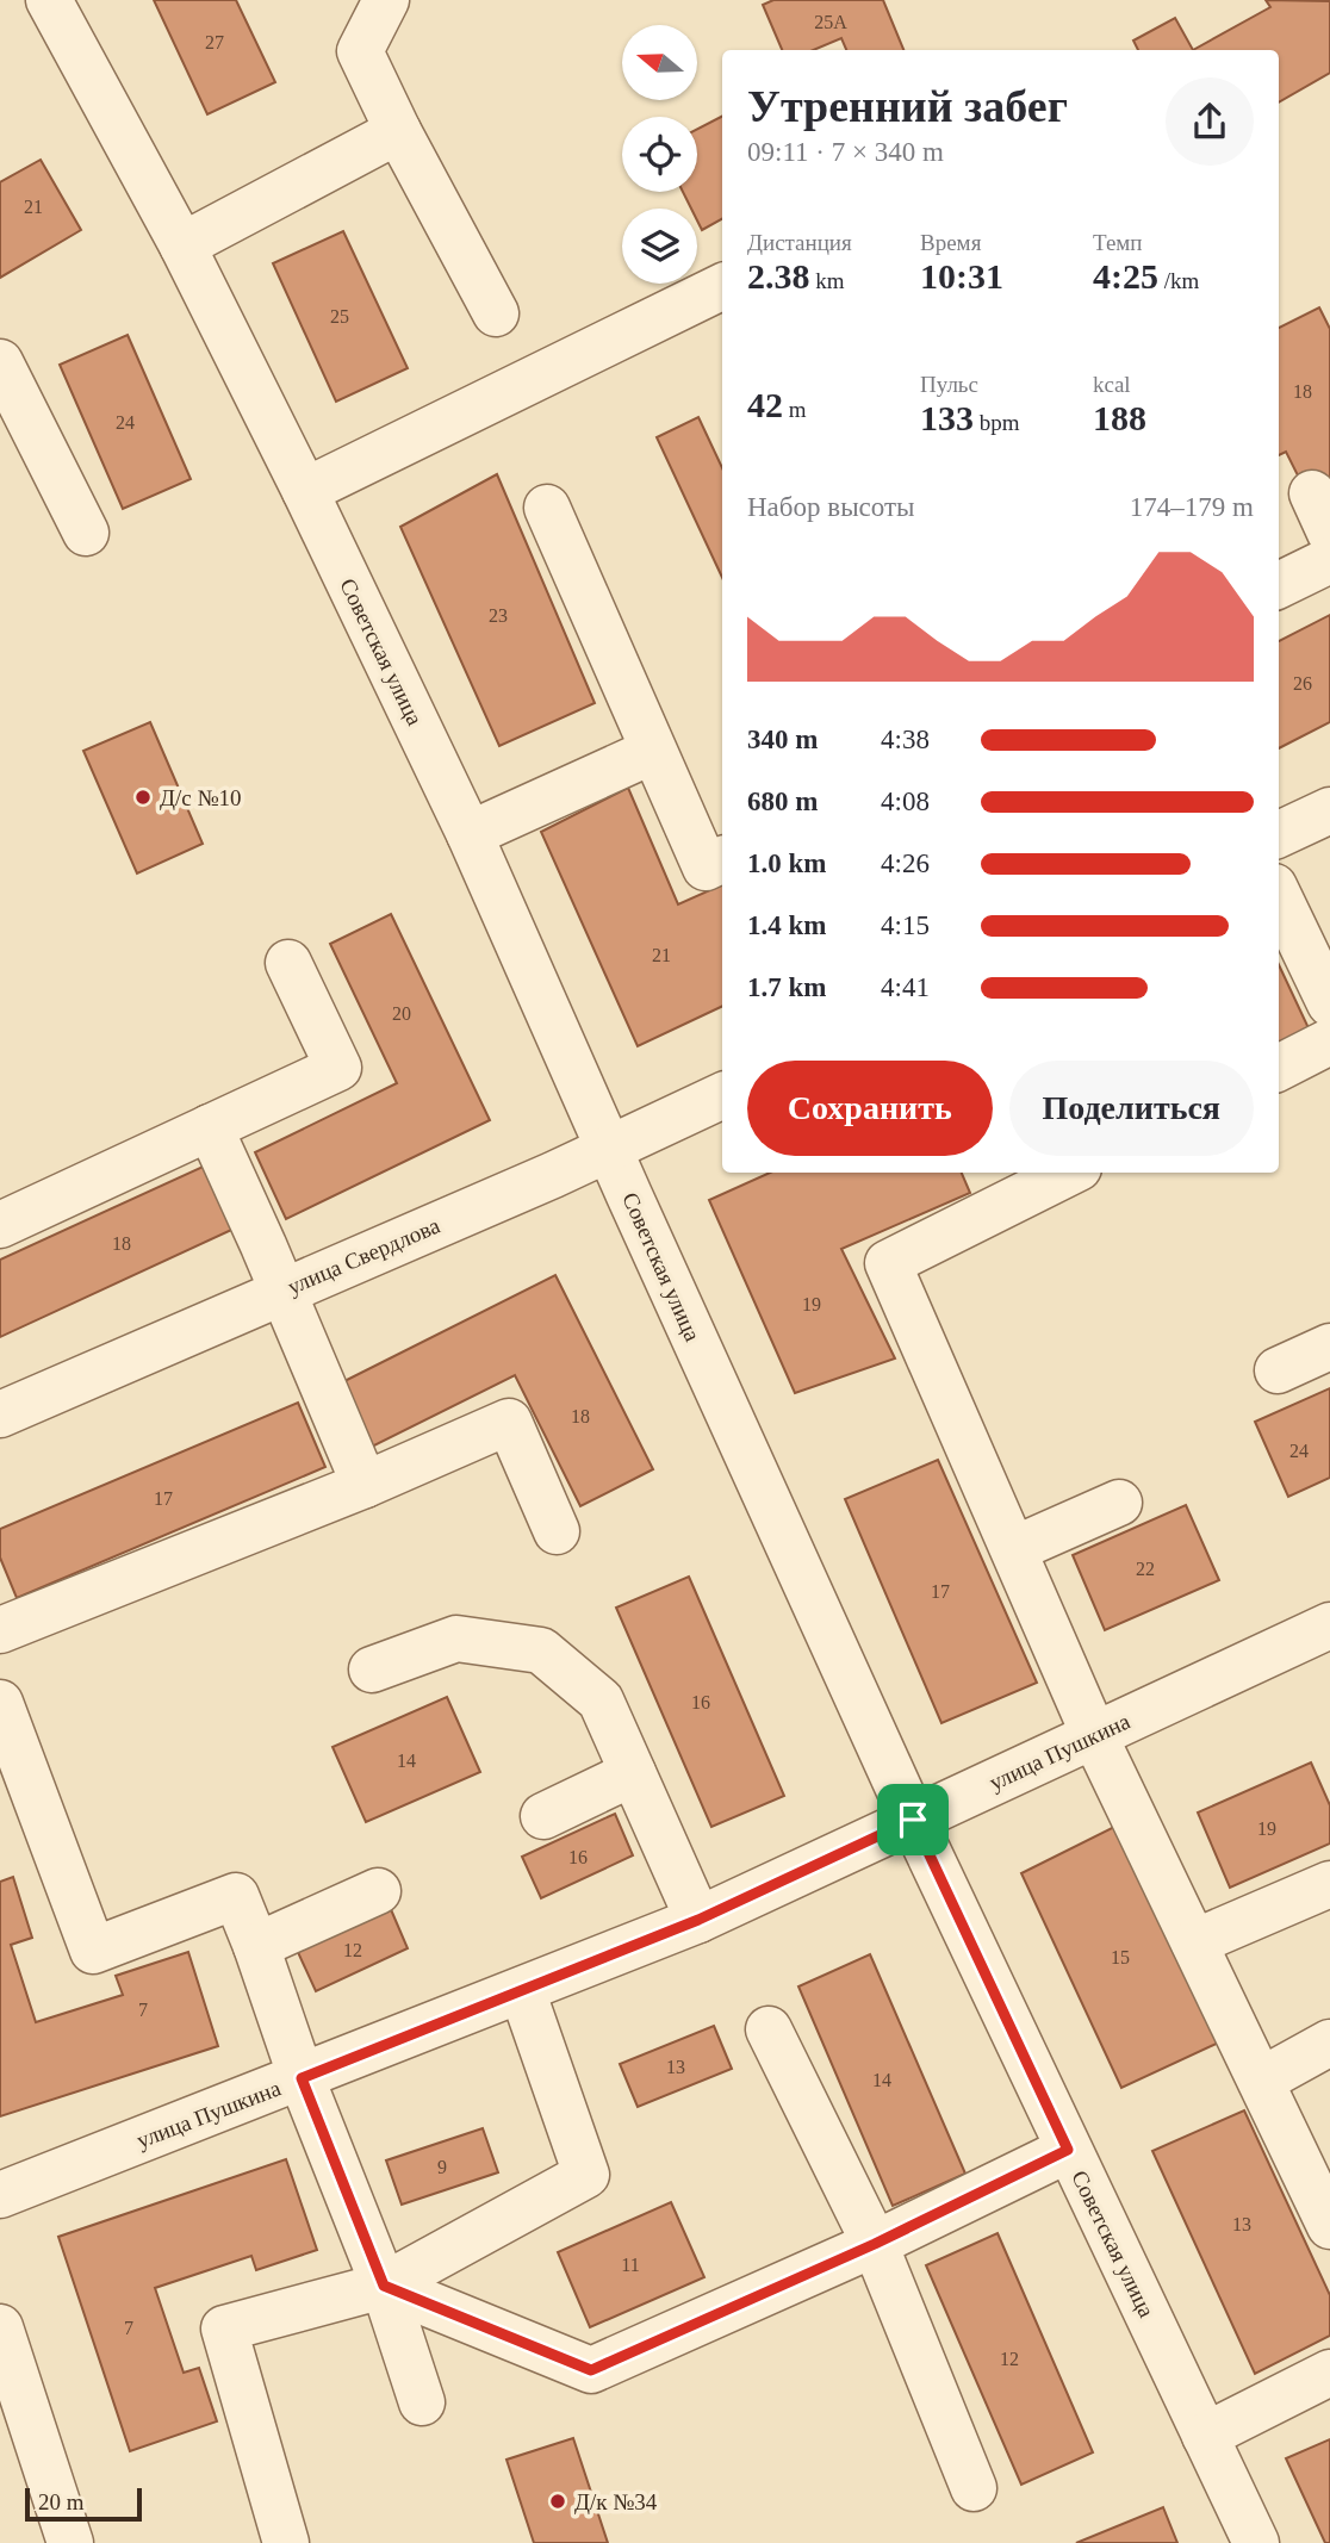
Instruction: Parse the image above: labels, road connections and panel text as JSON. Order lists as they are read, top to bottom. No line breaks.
{"streets":{"street":["Советская улица","улица Свердлова","улица Пушкина"]},"crossings":[["Советская улица","улица Свердлова"],["Советская улица","улица Пушкина"]],"places":["Д/с №10","Д/к №34"],"house_numbers":["25А","27","21","25","18","24","23","26","21","20","18","19","18","24","17","22","17","16","14","19","16","12","15","7","13","14","9","13","11","7","12"],"scale_bar":"20 m","north":"left","page":{"heading":["Утренний забег","09:11 · 7 × 340 m"],"stats":[["Дистанция","2.38 km"],["Время","10:31"],["Темп","4:25 /km"],["42 m"],["Пульс","133 bpm"],["kcal","188"]],"chart":["Набор высоты","174–179 m"],"list":[{"name":"340 m","note":"4:38"},{"name":"680 m","note":"4:08"},{"name":"1.0 km","note":"4:26"},{"name":"1.4 km","note":"4:15"},{"name":"1.7 km","note":"4:41"}],"buttons":["Сохранить","Поделиться"],"scale":"20 m"}}
